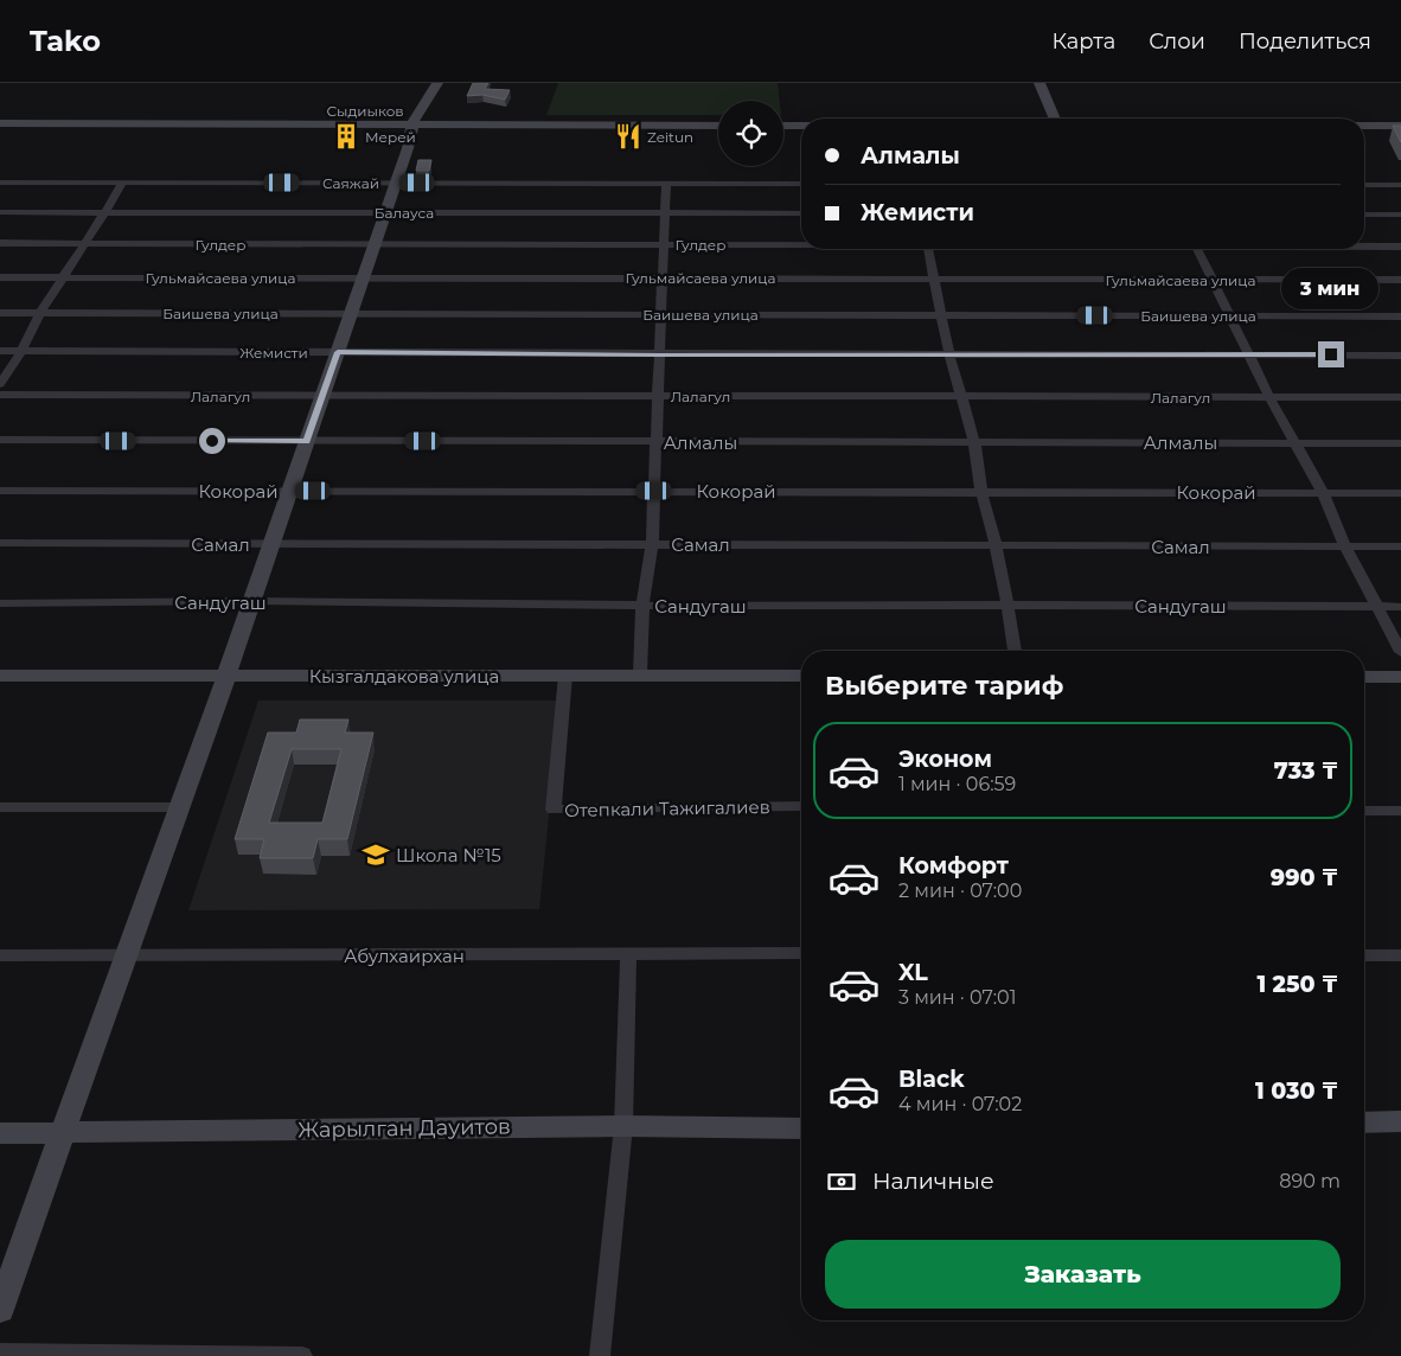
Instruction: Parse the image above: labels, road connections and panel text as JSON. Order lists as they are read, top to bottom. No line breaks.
{"streets":{"street":["Сыдиыков","Саяжай","Балауса","Гулдер","Гульмайсаева улица","Баишева улица","Жемисти","Лалагул","Алмалы","Кокорай","Самал","Сандугаш","Кызгалдакова улица","Отепкали Тажигалиев","Абулхаирхан","Жарылган Дауитов"]},"crossings":[["Кызгалдакова улица","Отепкали Тажигалиев"]],"places":{"building":["Мерей"],"restaurant":["Zeitun"],"school or university":["Школа №15"]},"page":{"header":"Tako","nav":["Карта","Слои","Поделиться"],"banner":["Алмалы","Жемисти"],"bubble":"3 мин","heading":"Выберите тариф","list":[{"name":"Эконом","note":"1 мин · 06:59","value":"733 ₸"},{"name":"Комфорт","note":"2 мин · 07:00","value":"990 ₸"},{"name":"XL","note":"3 мин · 07:01","value":"1 250 ₸"},{"name":"Black","note":"4 мин · 07:02","value":"1 030 ₸"}],"pay":["Наличные","890 m"],"buttons":"Заказать"}}
